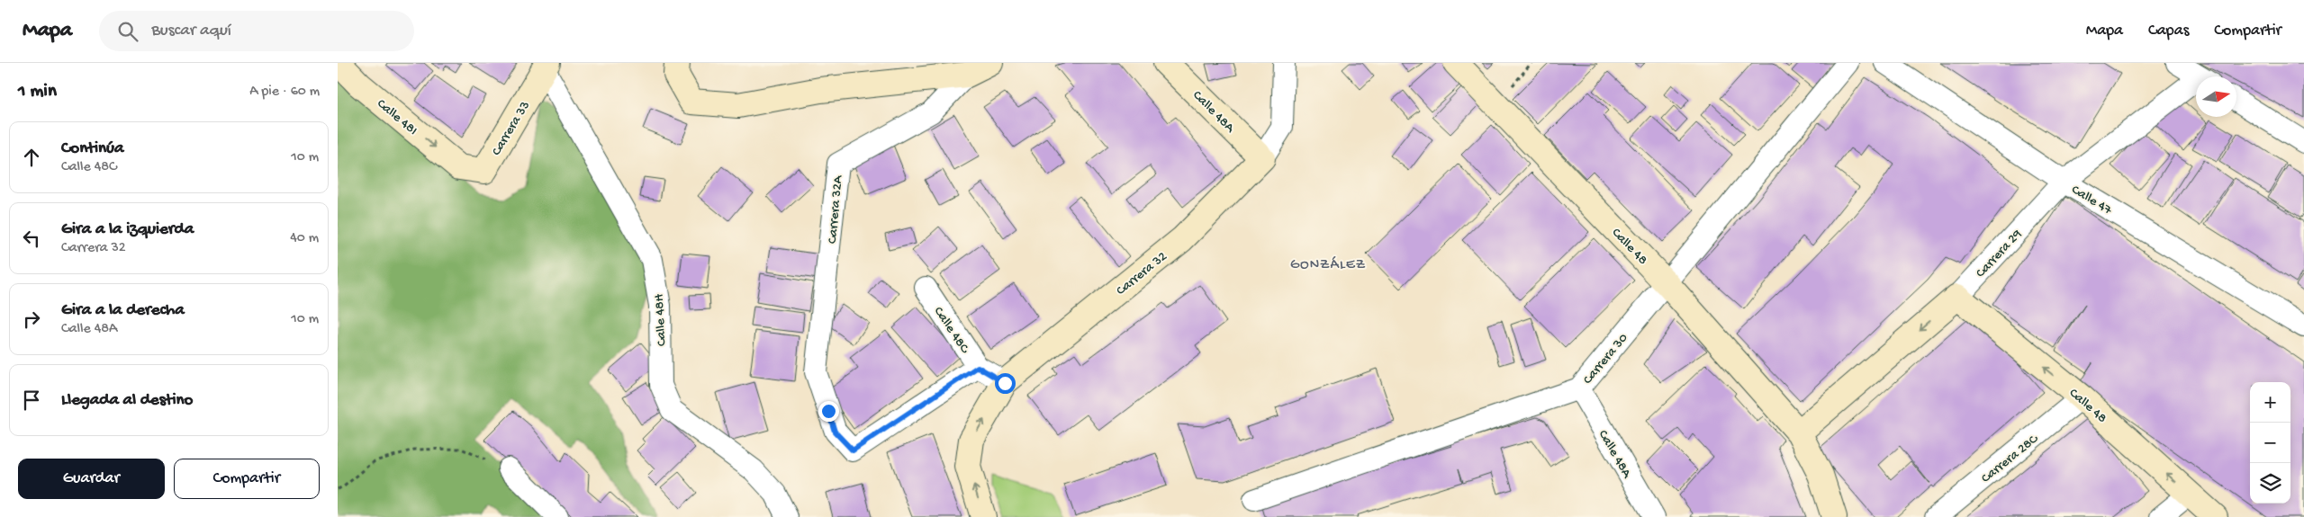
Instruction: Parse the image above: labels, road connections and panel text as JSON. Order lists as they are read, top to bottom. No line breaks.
{"streets":{"street":["Calle 48A","Calle 48I","Carrera 33","Calle 47","Carrera 32A","Calle 48","Carrera 29","Carrera 32","Calle 48H","Calle 48C","Carrera 30","Carrera 28C"]},"crossings":[["Calle 48A","Carrera 32"],["Calle 48A","Carrera 30"],["Calle 48I","Carrera 33"],["Carrera 33","Calle 48H"],["Calle 47","Carrera 29"],["Carrera 32A","Calle 48C"],["Calle 48","Carrera 29"],["Calle 48","Carrera 30"],["Calle 48","Carrera 28C"],["Carrera 32","Calle 48C"]],"one_way":["Calle 48I","Carrera 29"],"districts":["GONZÁLEZ"],"north":"right","page":{"header":"Mapa","search":"Buscar aquí","nav":["Mapa","Capas","Compartir"],"heading":["1 min","A pie · 60 m"],"list":[["Continúa","Calle 48C","10 m"],["Gira a la izquierda","Carrera 32","40 m"],["Gira a la derecha","Calle 48A","10 m"],"Llegada al destino"],"map_buttons":["+","−"],"buttons":["Guardar","Compartir"]}}
